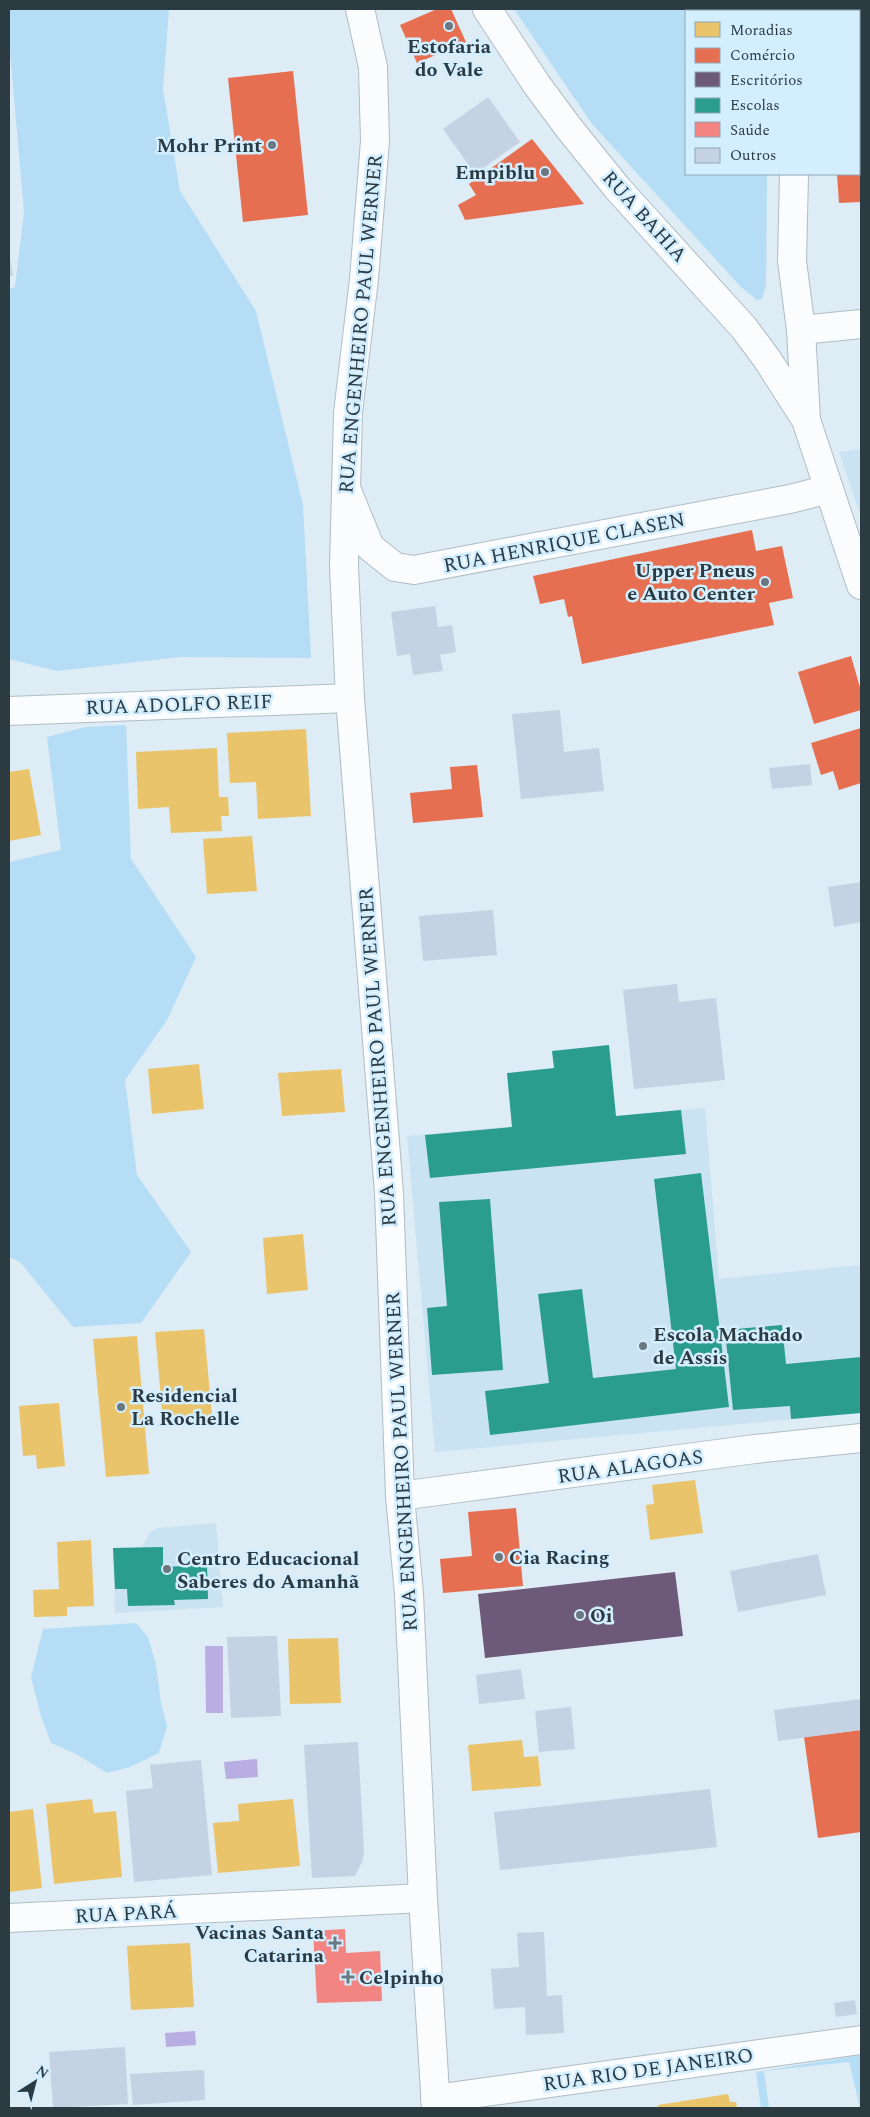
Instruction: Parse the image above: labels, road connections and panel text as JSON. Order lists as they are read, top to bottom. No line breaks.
{"streets":{"main road":["RUA BAHIA","RUA ENGENHEIRO PAUL WERNER","RUA HENRIQUE CLASEN","RUA ADOLFO REIF","RUA ALAGOAS","RUA PARÁ","RUA RIO DE JANEIRO"]},"crossings":[["RUA ENGENHEIRO PAUL WERNER","RUA HENRIQUE CLASEN"],["RUA ENGENHEIRO PAUL WERNER","RUA ADOLFO REIF"],["RUA ENGENHEIRO PAUL WERNER","RUA ALAGOAS"],["RUA ENGENHEIRO PAUL WERNER","RUA PARÁ"],["RUA ENGENHEIRO PAUL WERNER","RUA RIO DE JANEIRO"]],"places":{"other":["Estofaria do Vale","Mohr Print","Empiblu","Upper Pneus e Auto Center","Escola Machado de Assis","Residencial La Rochelle","Cia Racing","Centro Educacional Saberes do Amanhã","Oi"],"health":["Vacinas Santa Catarina","Celpinho"]},"legend":["Moradias","Comércio","Escritórios","Escolas","Saúde","Outros"],"north":"top right"}
